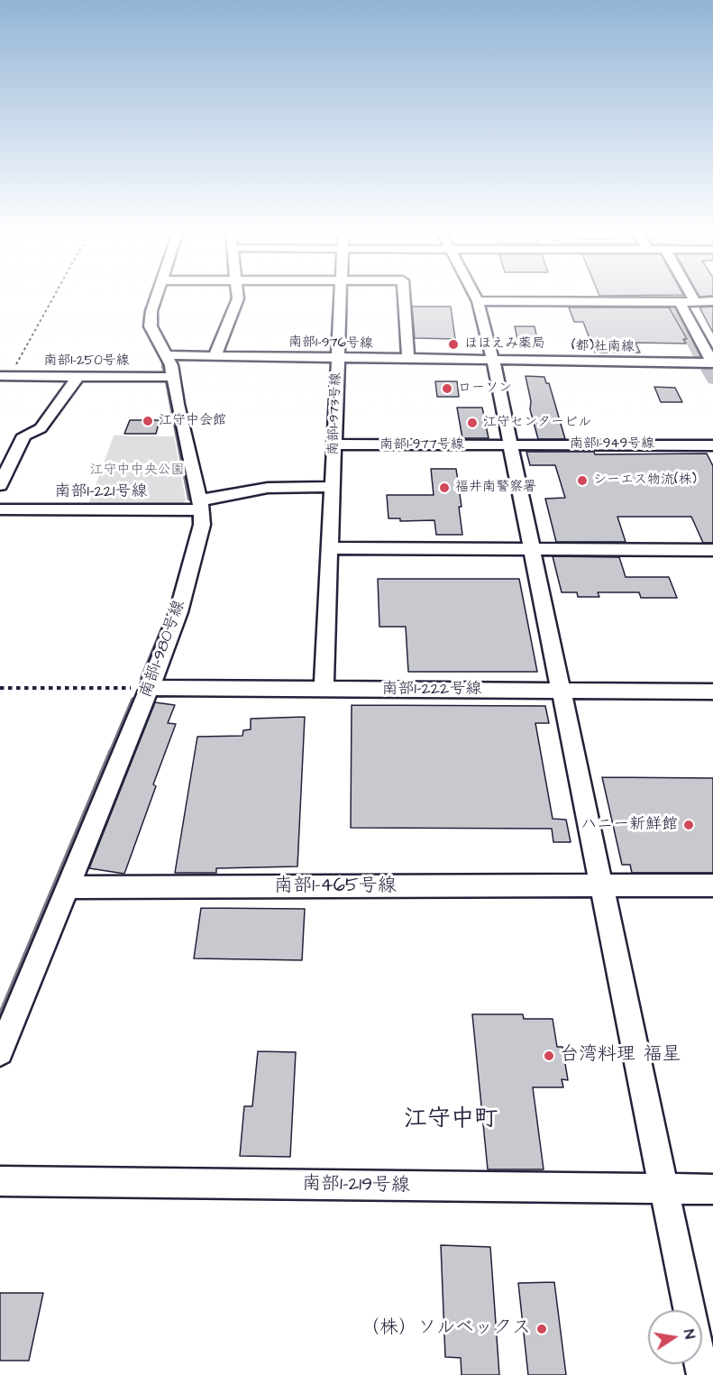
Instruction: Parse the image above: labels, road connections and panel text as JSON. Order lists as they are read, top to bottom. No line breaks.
{"streets":{"street":["南部1-976号線","(都)社南線","南部1-250号線","南部1-973号線","南部1-949号線","南部1-977号線","南部1-221号線","南部1-980号線","南部1-222号線","南部1-465号線","南部1-219号線"]},"crossings":[["南部1-976号線","(都)社南線"],["南部1-976号線","南部1-973号線"],["南部1-976号線","南部1-980号線"],["南部1-250号線","南部1-980号線"],["南部1-973号線","南部1-977号線"],["南部1-973号線","南部1-221号線"],["南部1-973号線","南部1-222号線"],["南部1-949号線","南部1-977号線"],["南部1-221号線","南部1-980号線"],["南部1-980号線","南部1-222号線"],["南部1-980号線","南部1-465号線"]],"districts":["江守中町"],"parks":["江守中中央公園"],"places":["ほほえみ薬局","ローソン","江守中会館","江守センタービル","シーエス物流(株)","福井南警察署","ハニー新鮮館","台湾料理 福星","（株）ソルベックス"],"north":"right"}
